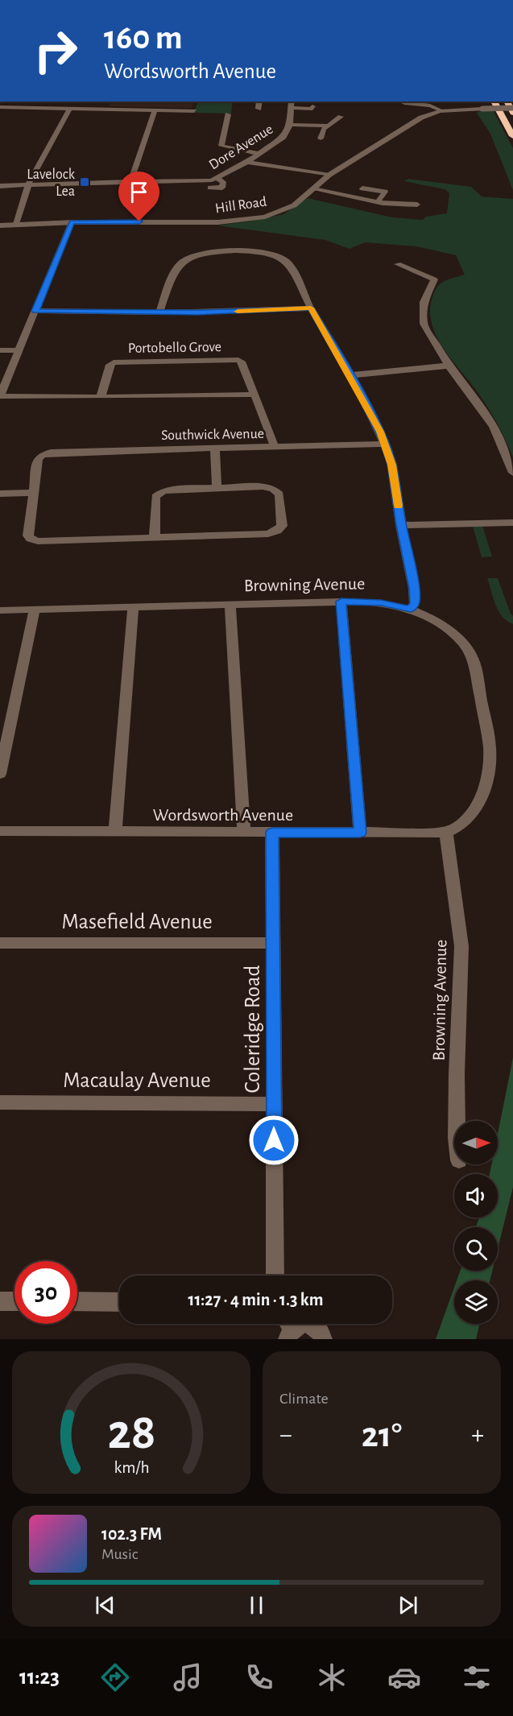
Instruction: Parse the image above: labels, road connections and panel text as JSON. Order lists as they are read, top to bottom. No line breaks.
{"streets":{"street":["Dore Avenue","Hill Road","Portobello Grove","Southwick Avenue","Browning Avenue","Wordsworth Avenue","Masefield Avenue","Coleridge Road","Macaulay Avenue"]},"crossings":[["Portobello Grove","Southwick Avenue"],["Browning Avenue","Wordsworth Avenue"],["Wordsworth Avenue","Coleridge Road"],["Masefield Avenue","Coleridge Road"],["Coleridge Road","Macaulay Avenue"]],"places":{"transit":["Lavelock Lea"]},"north":"right","page":{"turn":["160 m","Wordsworth Avenue"],"limit":"30","trip":"11:27 · 4 min · 1.3 km","tile":"Climate","heat":["−","21°","+"],"song":["102.3 FM","Music"],"tabs":"11:23","gauge":["28","km/h"]}}
